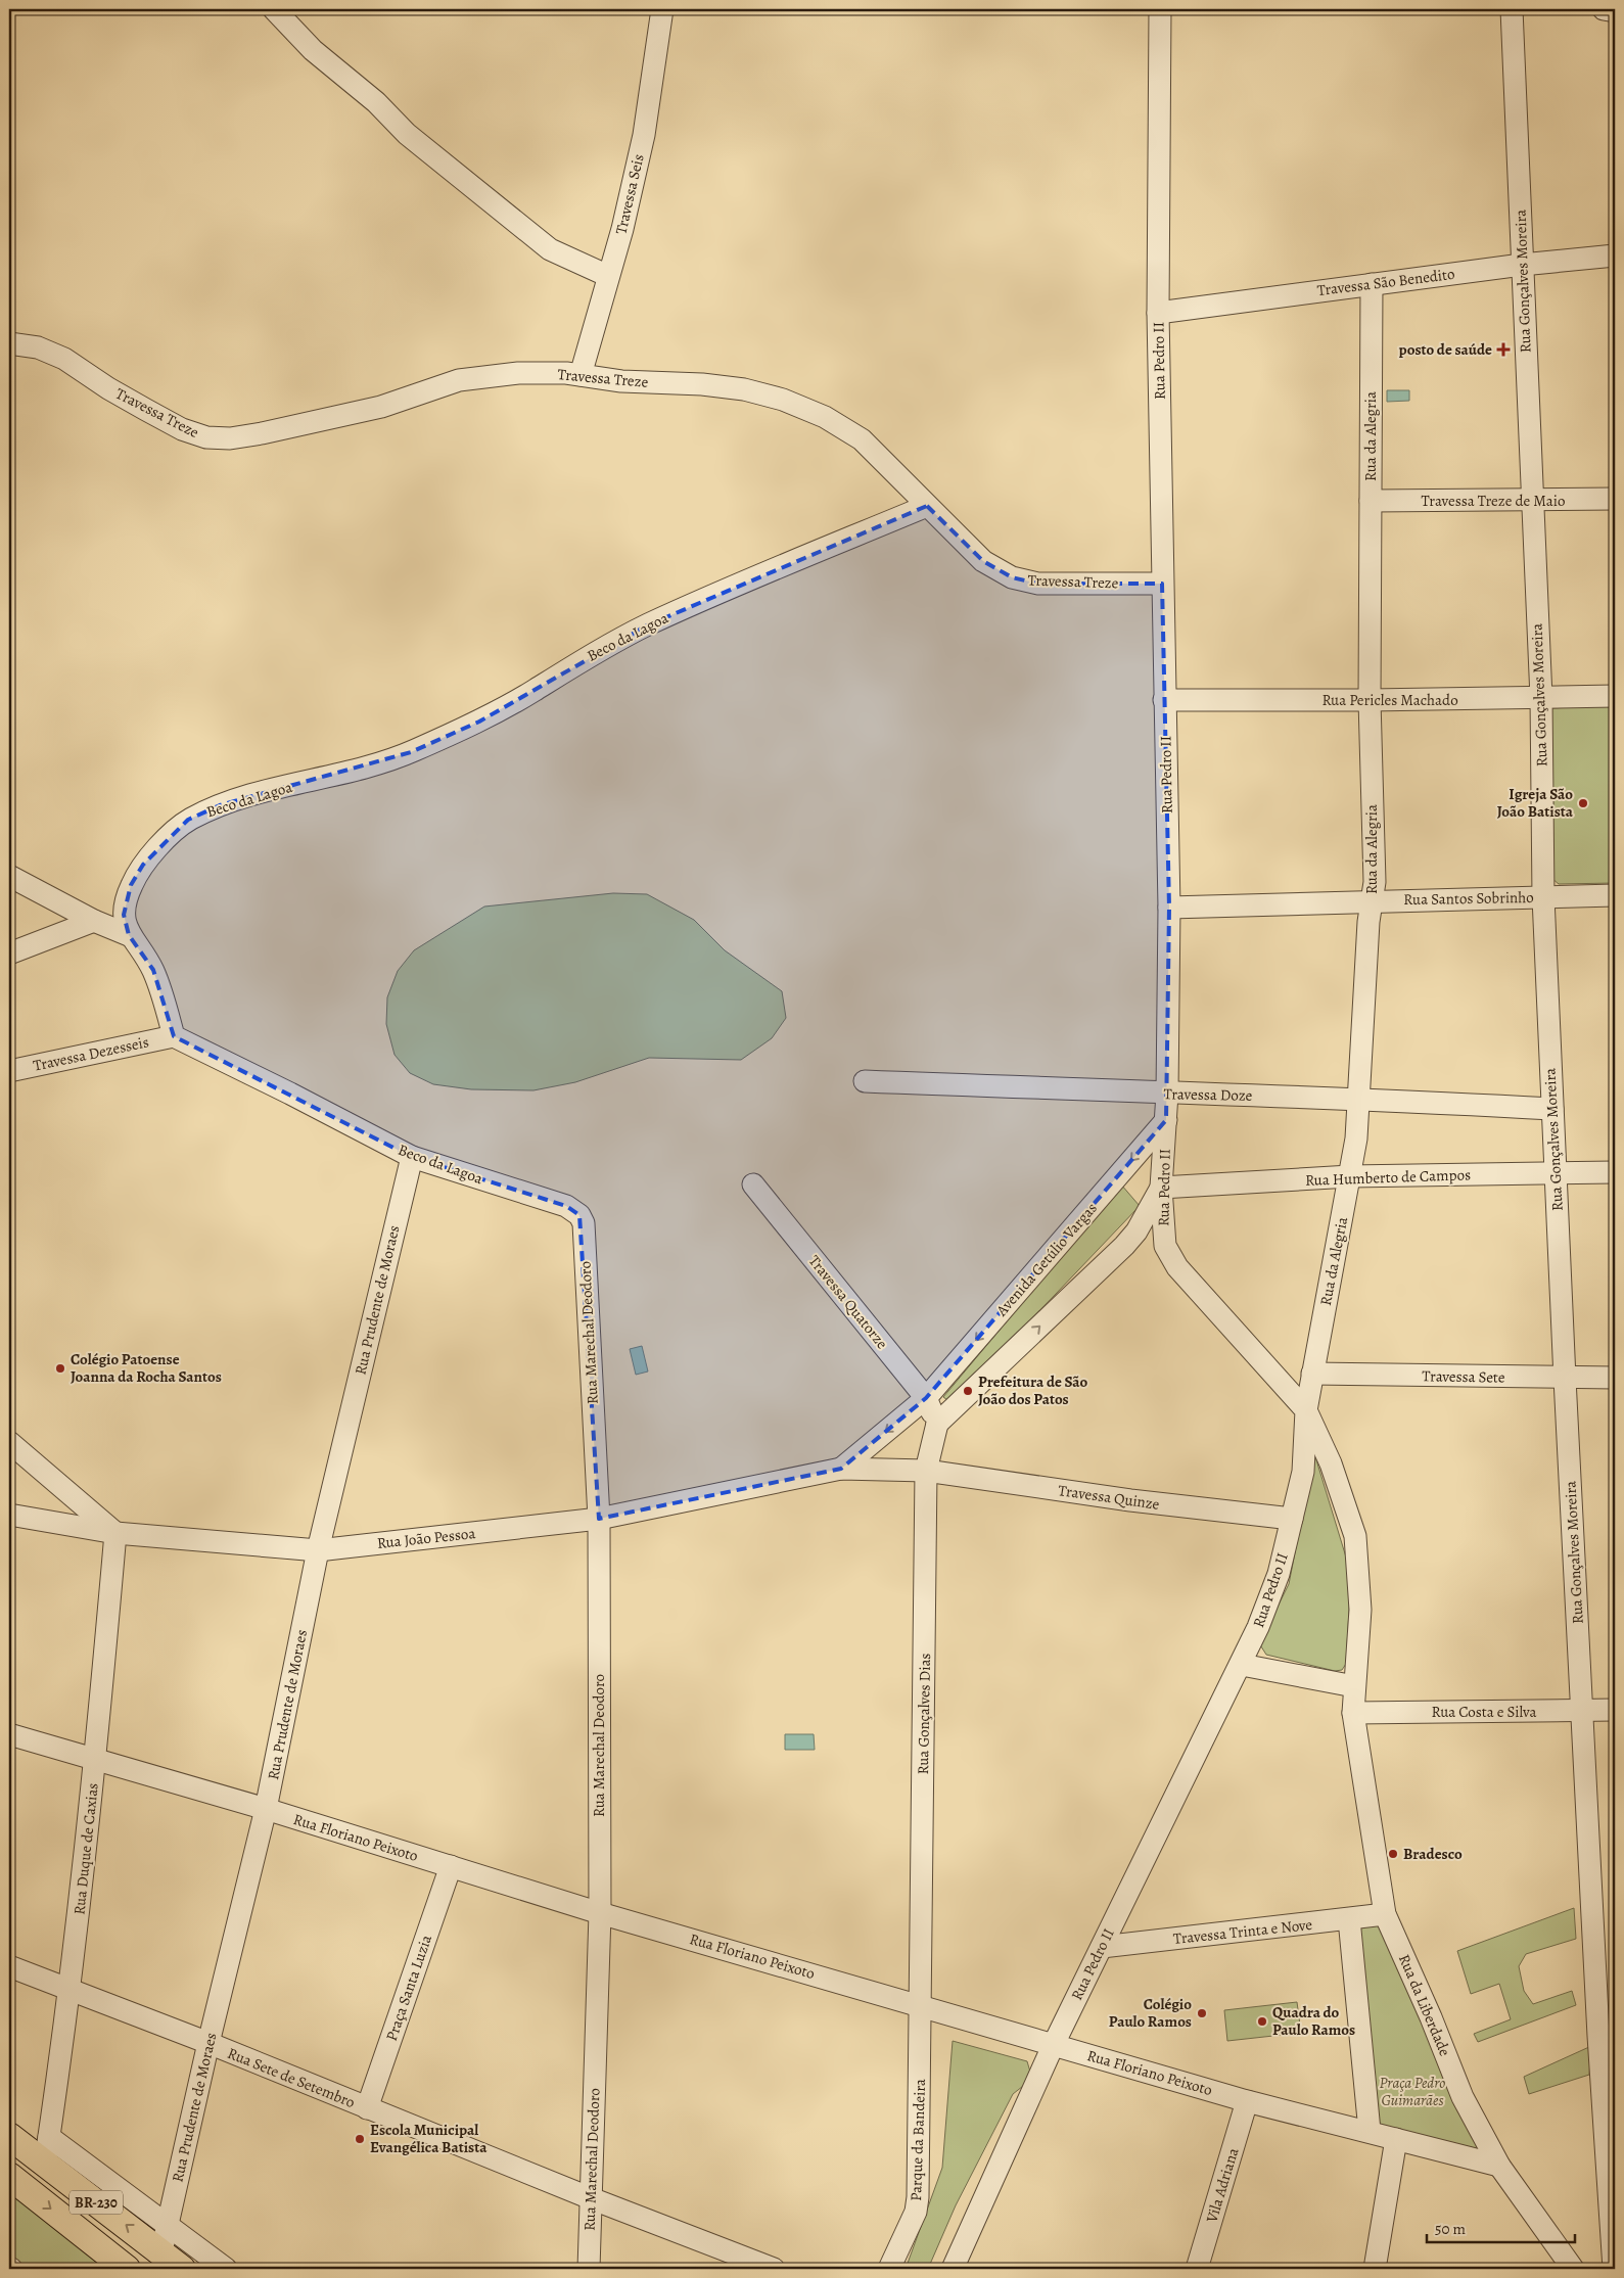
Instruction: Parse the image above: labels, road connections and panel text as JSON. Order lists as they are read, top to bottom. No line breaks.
{"streets":{"main road":["BR-230"],"street":["Travessa Seis","Rua Gonçalves Moreira","Travessa São Benedito","Rua Pedro II","Travessa Treze","Rua da Alegria","Travessa Treze de Maio","Beco da Lagoa","Rua Pericles Machado","Rua Santos Sobrinho","Travessa Dezesseis","Travessa Doze","Rua Humberto de Campos","Avenida Getúlio Vargas","Rua Prudente de Moraes","Travessa Quatorze","Rua Marechal Deodoro","Travessa Sete","Travessa Quinze","Rua João Pessoa","Rua Costa e Silva","Rua Gonçalves Dias","Rua Floriano Peixoto","Rua Duque de Caxias","Travessa Trinta e Nove","Praça Santa Luzia","Rua da Liberdade","Rua Sete de Setembro","Parque da Bandeira","Vila Adriana"]},"crossings":[["Travessa Seis","Travessa Treze"],["Rua Gonçalves Moreira","Travessa São Benedito"],["Rua Gonçalves Moreira","Travessa Treze de Maio"],["Rua Gonçalves Moreira","Rua Pericles Machado"],["Rua Gonçalves Moreira","Rua Santos Sobrinho"],["Rua Gonçalves Moreira","Travessa Doze"],["Rua Gonçalves Moreira","Rua Humberto de Campos"],["Rua Gonçalves Moreira","Travessa Sete"],["Rua Gonçalves Moreira","Rua Costa e Silva"],["Travessa São Benedito","Rua Pedro II"],["Travessa São Benedito","Rua da Alegria"],["Rua Pedro II","Travessa Treze"],["Rua Pedro II","Rua da Alegria"],["Rua Pedro II","Rua Pericles Machado"],["Rua Pedro II","Rua Santos Sobrinho"],["Rua Pedro II","Travessa Doze"],["Rua Pedro II","Rua Humberto de Campos"],["Rua Pedro II","Avenida Getúlio Vargas"],["Rua Pedro II","Travessa Quinze"],["Rua Pedro II","Rua Floriano Peixoto"],["Rua Pedro II","Travessa Trinta e Nove"],["Rua Pedro II","Rua da Liberdade"],["Travessa Treze","Beco da Lagoa"],["Rua da Alegria","Travessa Treze de Maio"],["Rua da Alegria","Rua Pericles Machado"],["Rua da Alegria","Rua Santos Sobrinho"],["Rua da Alegria","Travessa Doze"],["Rua da Alegria","Rua Humberto de Campos"],["Rua da Alegria","Travessa Sete"],["Rua da Alegria","Rua da Liberdade"],["Beco da Lagoa","Travessa Dezesseis"],["Beco da Lagoa","Rua Prudente de Moraes"],["Beco da Lagoa","Rua Marechal Deodoro"],["Avenida Getúlio Vargas","Travessa Quatorze"],["Avenida Getúlio Vargas","Rua João Pessoa"],["Rua Prudente de Moraes","Rua João Pessoa"],["Rua Prudente de Moraes","Rua Floriano Peixoto"],["Rua Prudente de Moraes","Rua Sete de Setembro"],["Rua Prudente de Moraes","BR-230"],["Travessa Quatorze","Rua João Pessoa"],["Travessa Quatorze","Rua Gonçalves Dias"],["Rua Marechal Deodoro","Rua João Pessoa"],["Rua Marechal Deodoro","Rua Floriano Peixoto"],["Rua Marechal Deodoro","Rua Sete de Setembro"],["Travessa Quinze","Rua João Pessoa"],["Travessa Quinze","Rua Gonçalves Dias"],["Rua João Pessoa","Rua Gonçalves Dias"],["Rua João Pessoa","Rua Duque de Caxias"],["Rua Costa e Silva","Rua da Liberdade"],["Rua Gonçalves Dias","Rua Floriano Peixoto"],["Rua Gonçalves Dias","Parque da Bandeira"],["Rua Floriano Peixoto","Rua Duque de Caxias"],["Rua Floriano Peixoto","Praça Santa Luzia"],["Rua Floriano Peixoto","Rua da Liberdade"],["Rua Floriano Peixoto","Parque da Bandeira"],["Rua Floriano Peixoto","Vila Adriana"],["Rua Duque de Caxias","Rua Sete de Setembro"],["Rua Duque de Caxias","BR-230"],["Travessa Trinta e Nove","Rua da Liberdade"],["Praça Santa Luzia","Rua Sete de Setembro"]],"parks":["Praça Pedro Guimarães"],"places":{"health":["posto de saúde"],"other":["Igreja São João Batista","Colégio Patoense Joanna da Rocha Santos","Prefeitura de São João dos Patos","Bradesco","Colégio Paulo Ramos","Quadra do Paulo Ramos","Escola Municipal Evangélica Batista"]},"scale_bar":"50 m"}
